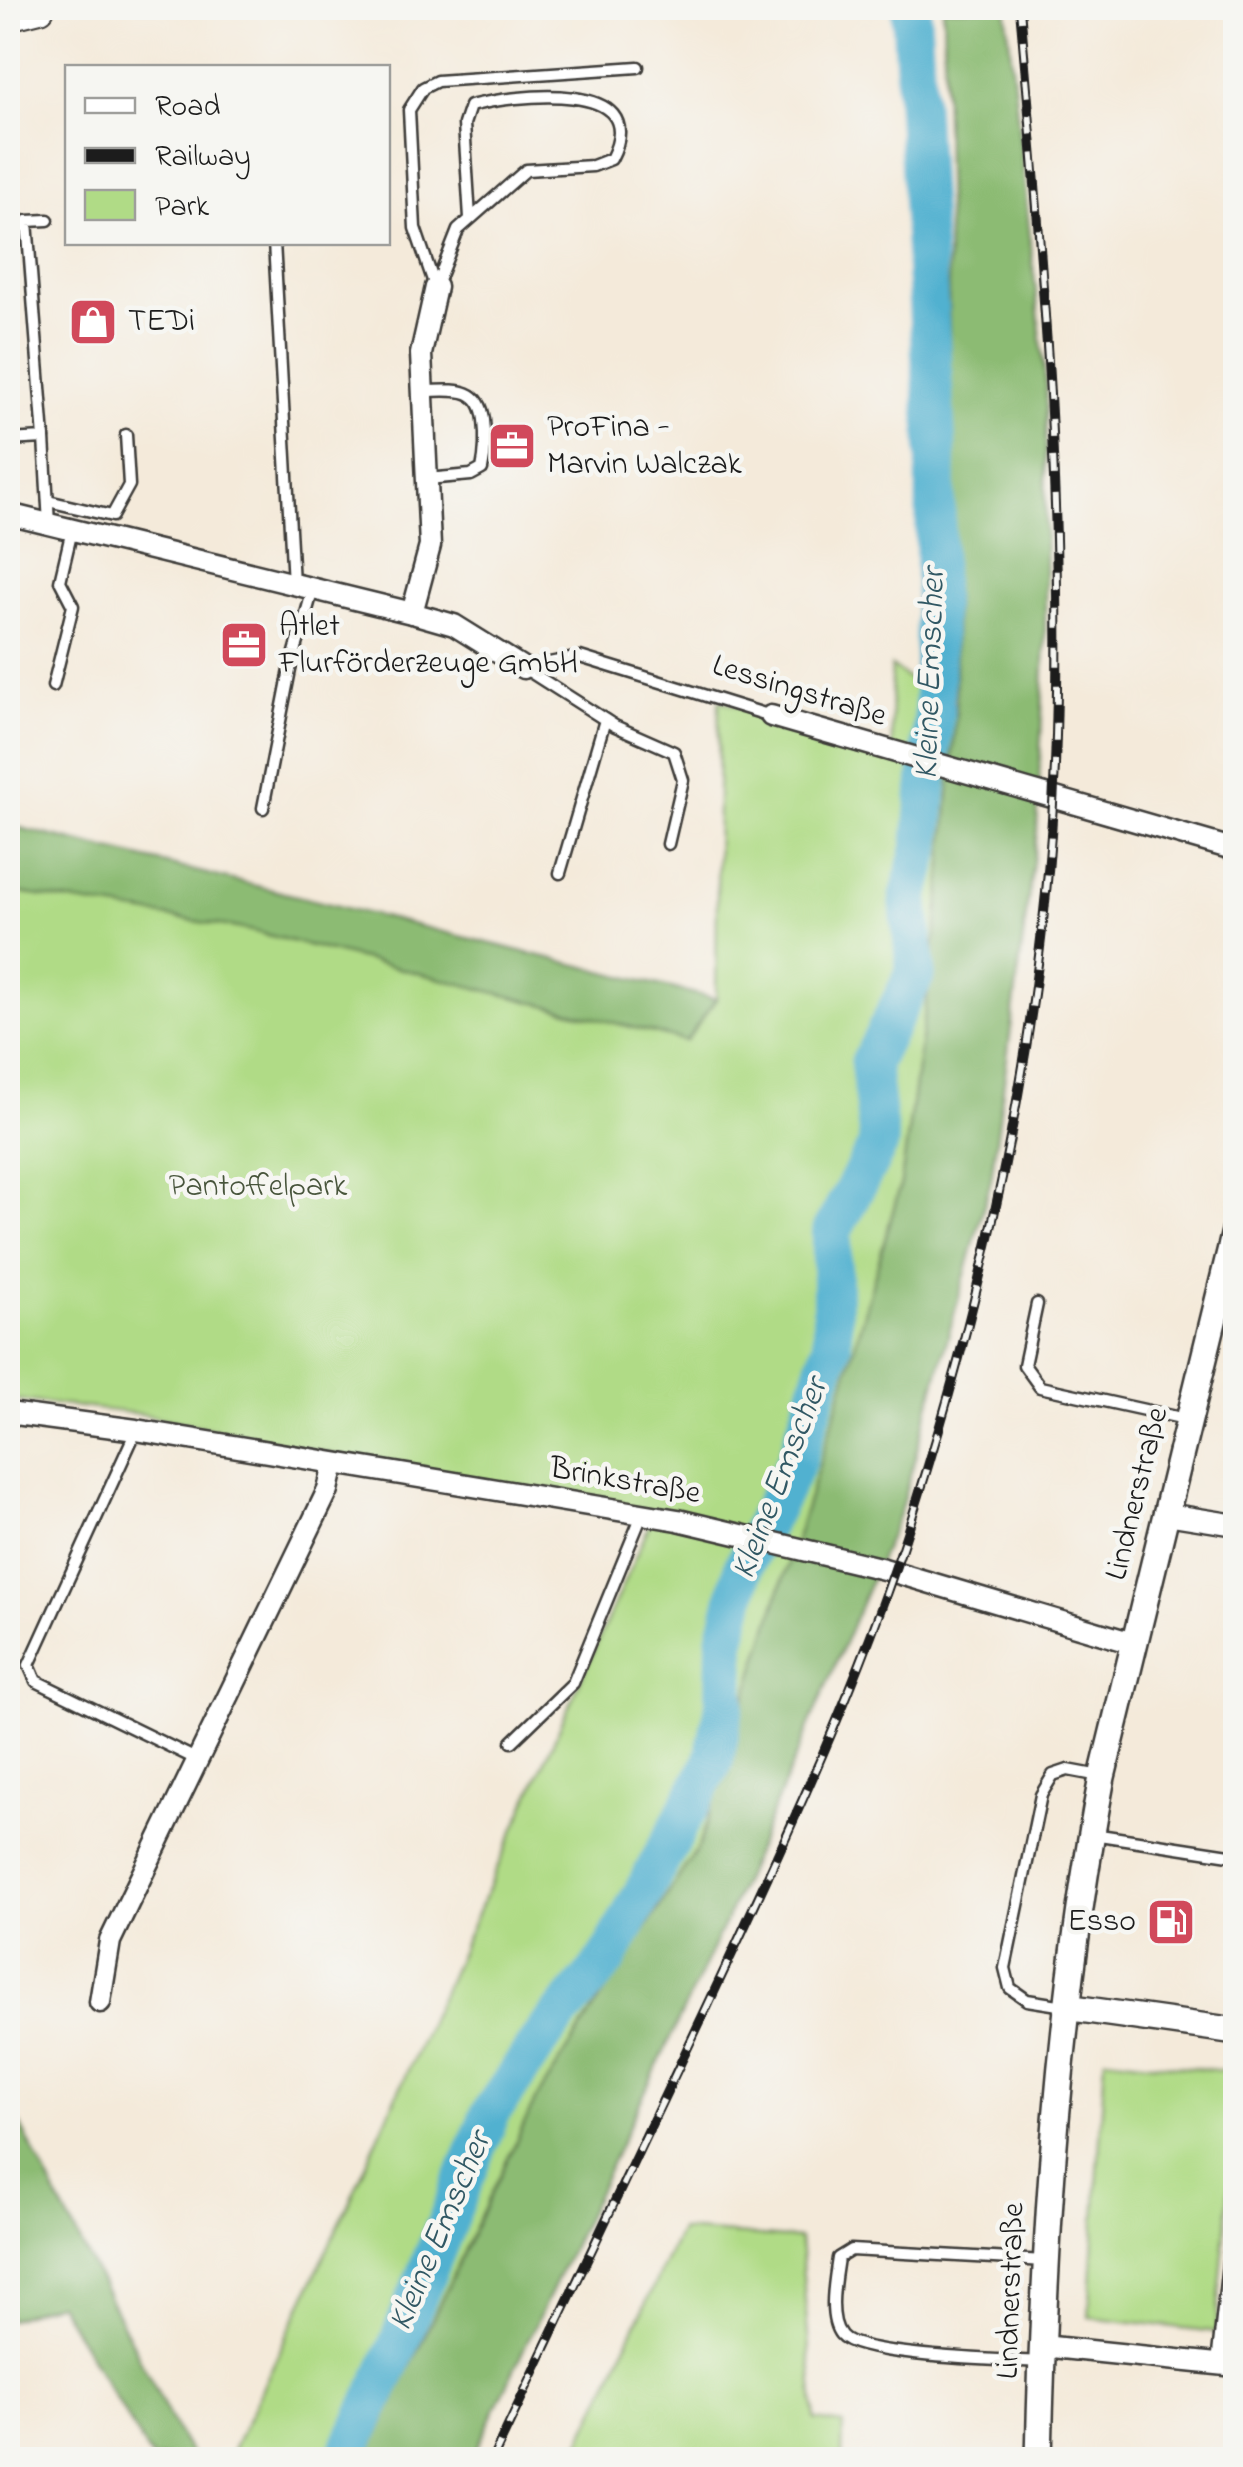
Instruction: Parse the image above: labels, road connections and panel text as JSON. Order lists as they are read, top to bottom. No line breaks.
{"streets":{"street":["Lessingstraße","Brinkstraße","Lindnerstraße"]},"crossings":[["Brinkstraße","Lindnerstraße"]],"water":["Kleine Emscher"],"parks":["Pantoffelpark"],"places":{"shop":["TEDi"],"office":["ProFina - Marvin Walczak","Atlet Flurförderzeuge GmbH"],"fuel station":["Esso"]},"legend":["Road","Railway","Park"]}
